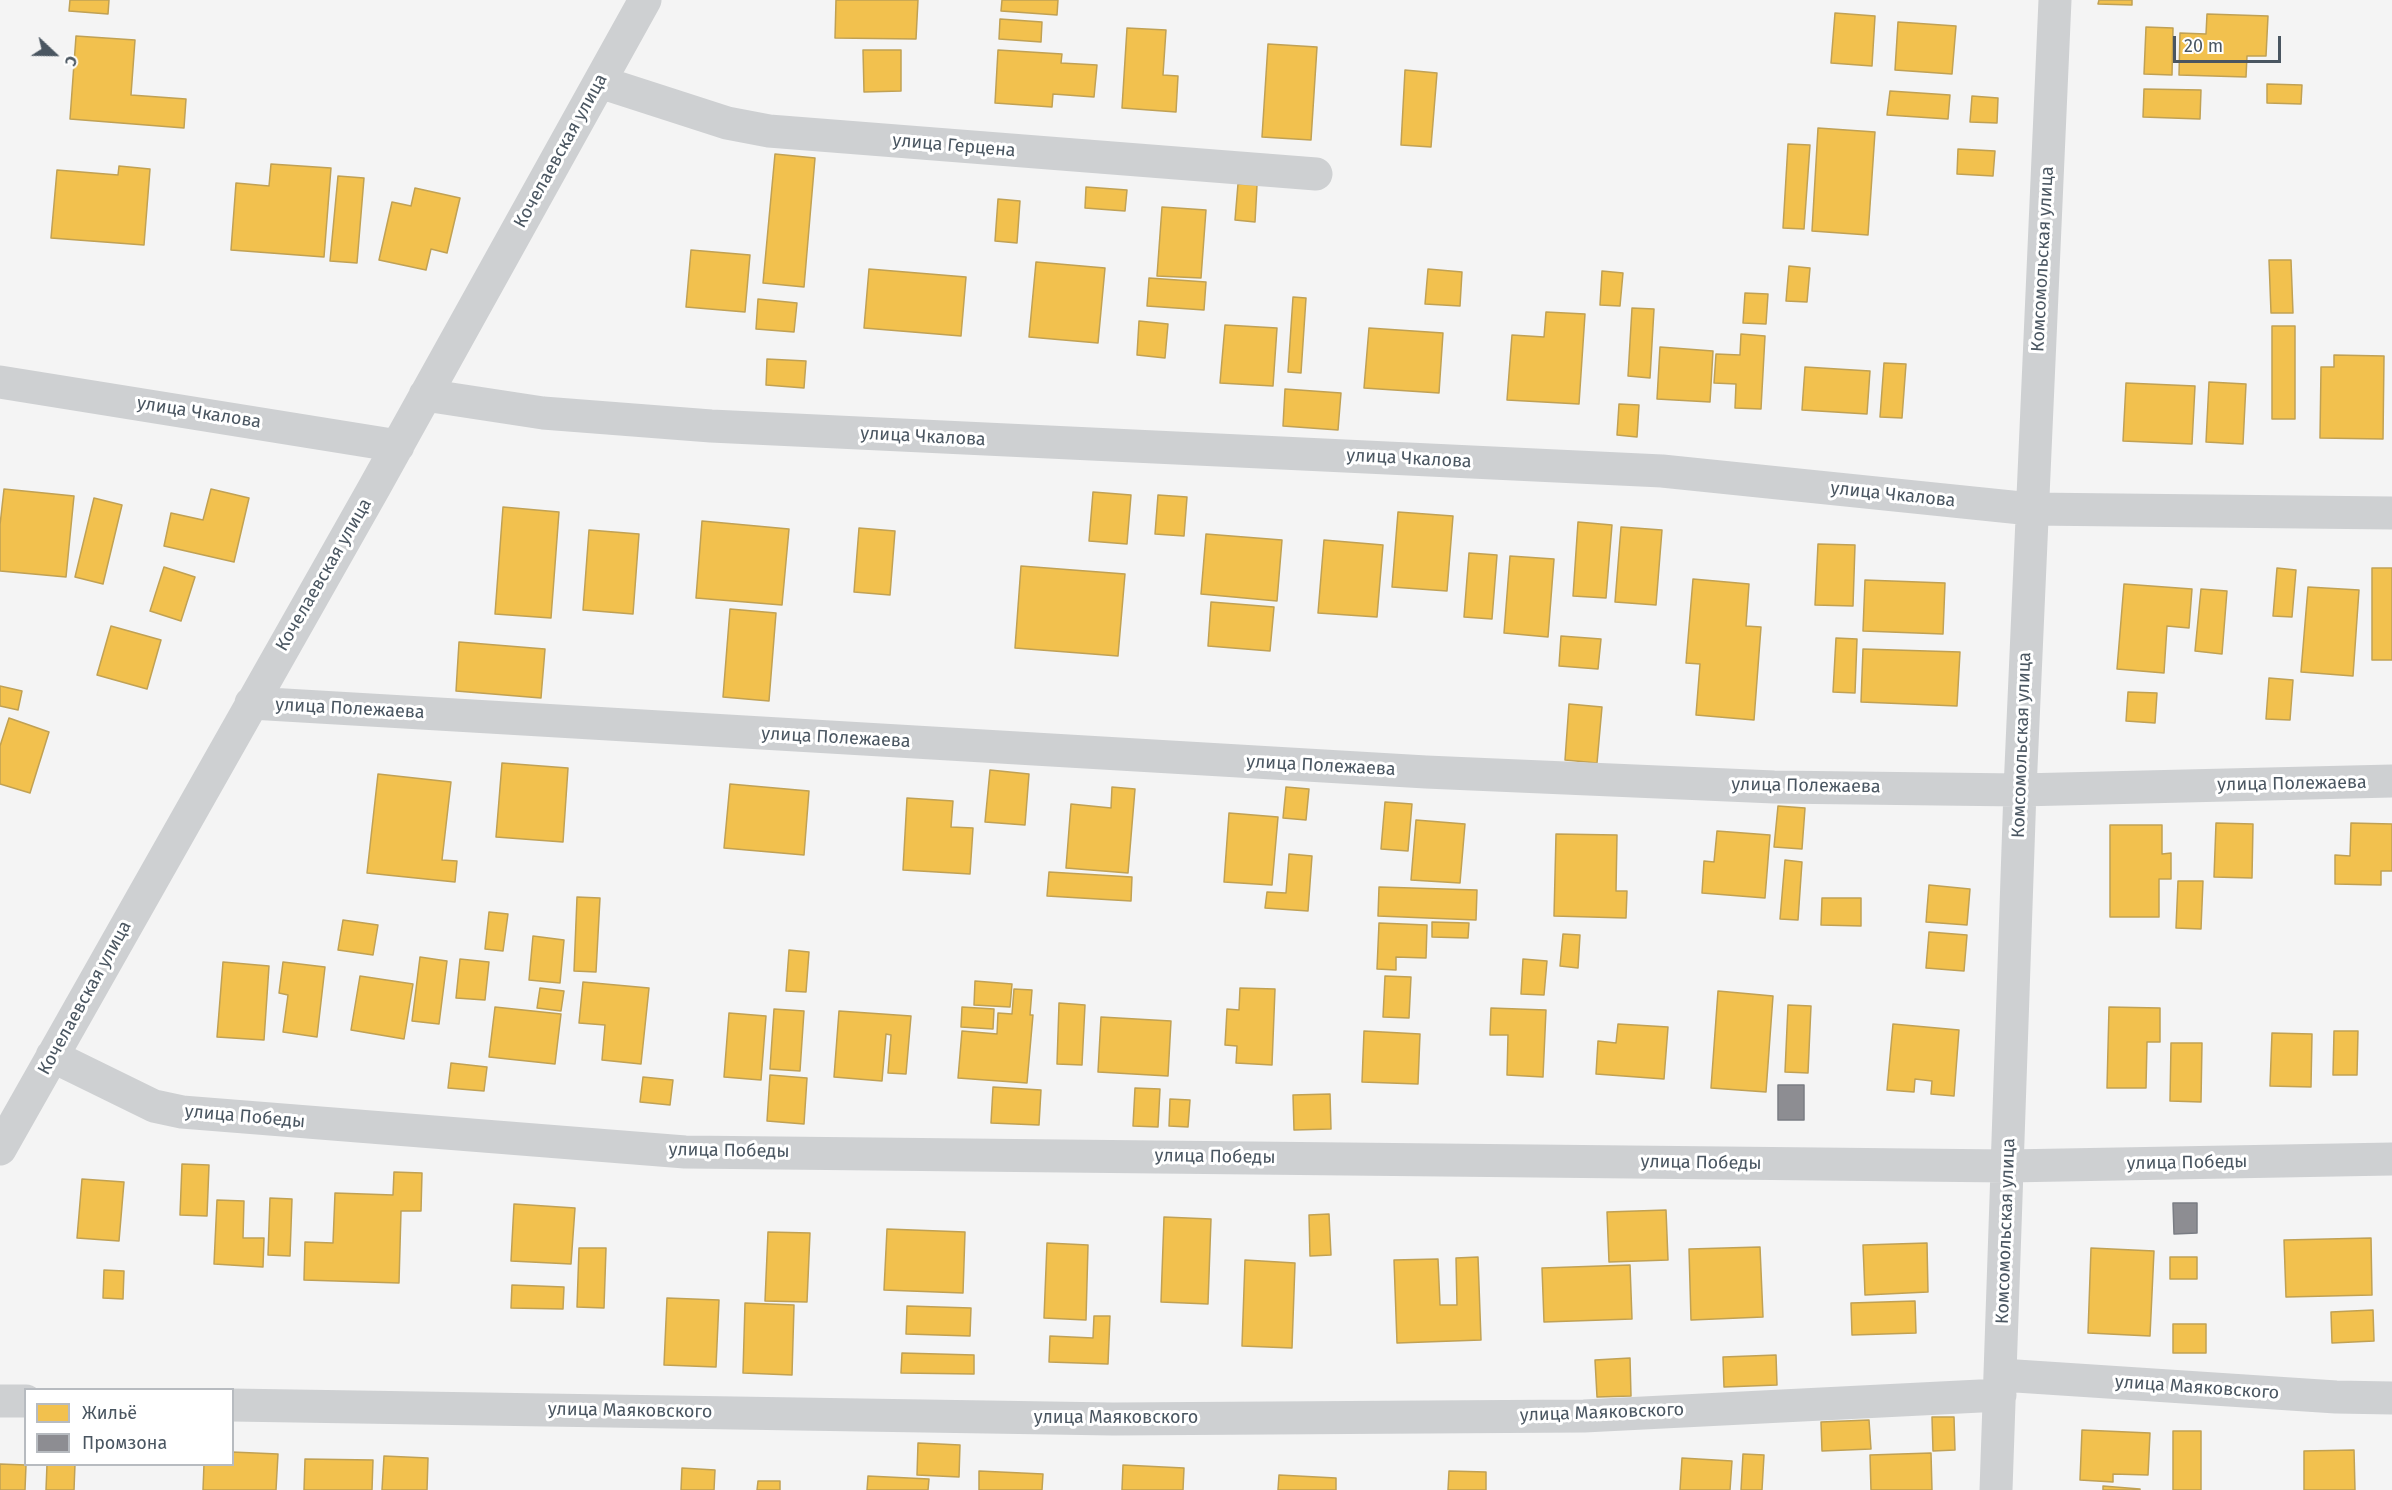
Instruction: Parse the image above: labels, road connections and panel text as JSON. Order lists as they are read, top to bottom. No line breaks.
{"streets":{"street":["улица Герцена","Кочелаевская улица","Комсомольская улица","улица Чкалова","улица Полежаева","улица Победы","улица Маяковского"]},"crossings":[["улица Герцена","Кочелаевская улица"],["Кочелаевская улица","улица Чкалова"],["Кочелаевская улица","улица Полежаева"],["Кочелаевская улица","улица Победы"],["Комсомольская улица","улица Чкалова"],["Комсомольская улица","улица Полежаева"],["Комсомольская улица","улица Победы"],["Комсомольская улица","улица Маяковского"]],"legend":["Жильё","Промзона"],"scale_bar":"20 m","north":"right"}
